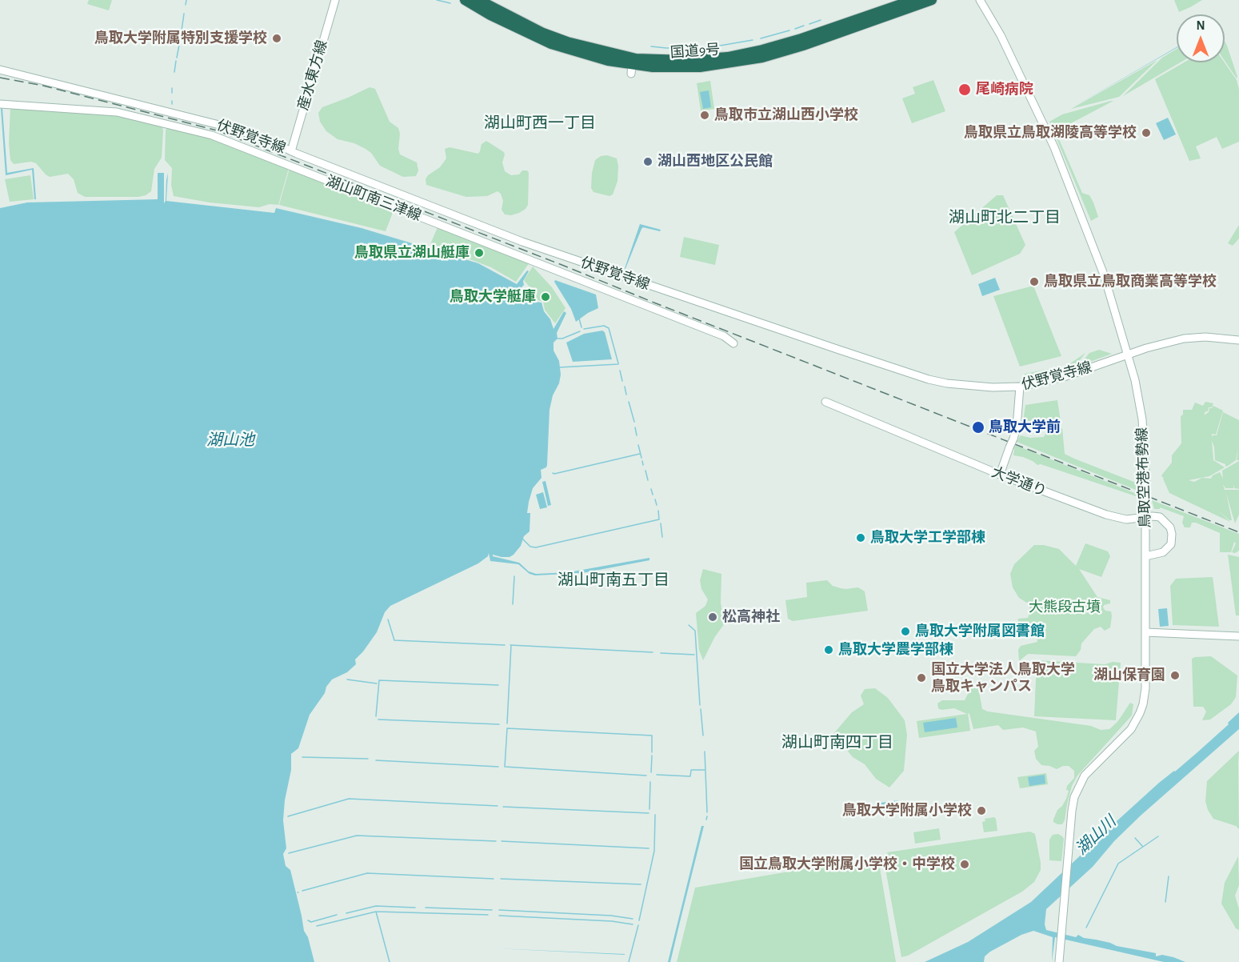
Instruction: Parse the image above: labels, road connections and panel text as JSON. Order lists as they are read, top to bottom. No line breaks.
{"streets":{"highway":["国道9号"],"main road":["産水東方線","伏野覚寺線","湖山町南三津線","鳥取空港布勢線","大学通り"]},"crossings":[["産水東方線","伏野覚寺線"],["伏野覚寺線","鳥取空港布勢線"],["鳥取空港布勢線","大学通り"]],"districts":["湖山町西一丁目","湖山町北二丁目","湖山町南五丁目","湖山町南四丁目"],"water":["湖山池","湖山川"],"parks":["大熊段古墳"],"places":["鳥取大学附属特別支援学校","尾崎病院","鳥取市立湖山西小学校","鳥取県立鳥取湖陵高等学校","湖山西地区公民館","鳥取県立湖山艇庫","鳥取県立鳥取商業高等学校","鳥取大学艇庫","鳥取大学前","鳥取大学工学部棟","松高神社","鳥取大学附属図書館","鳥取大学農学部棟","湖山保育園","国立大学法人鳥取大学 鳥取キャンパス","鳥取大学附属小学校","国立鳥取大学附属小学校・中学校"],"north":"top"}
